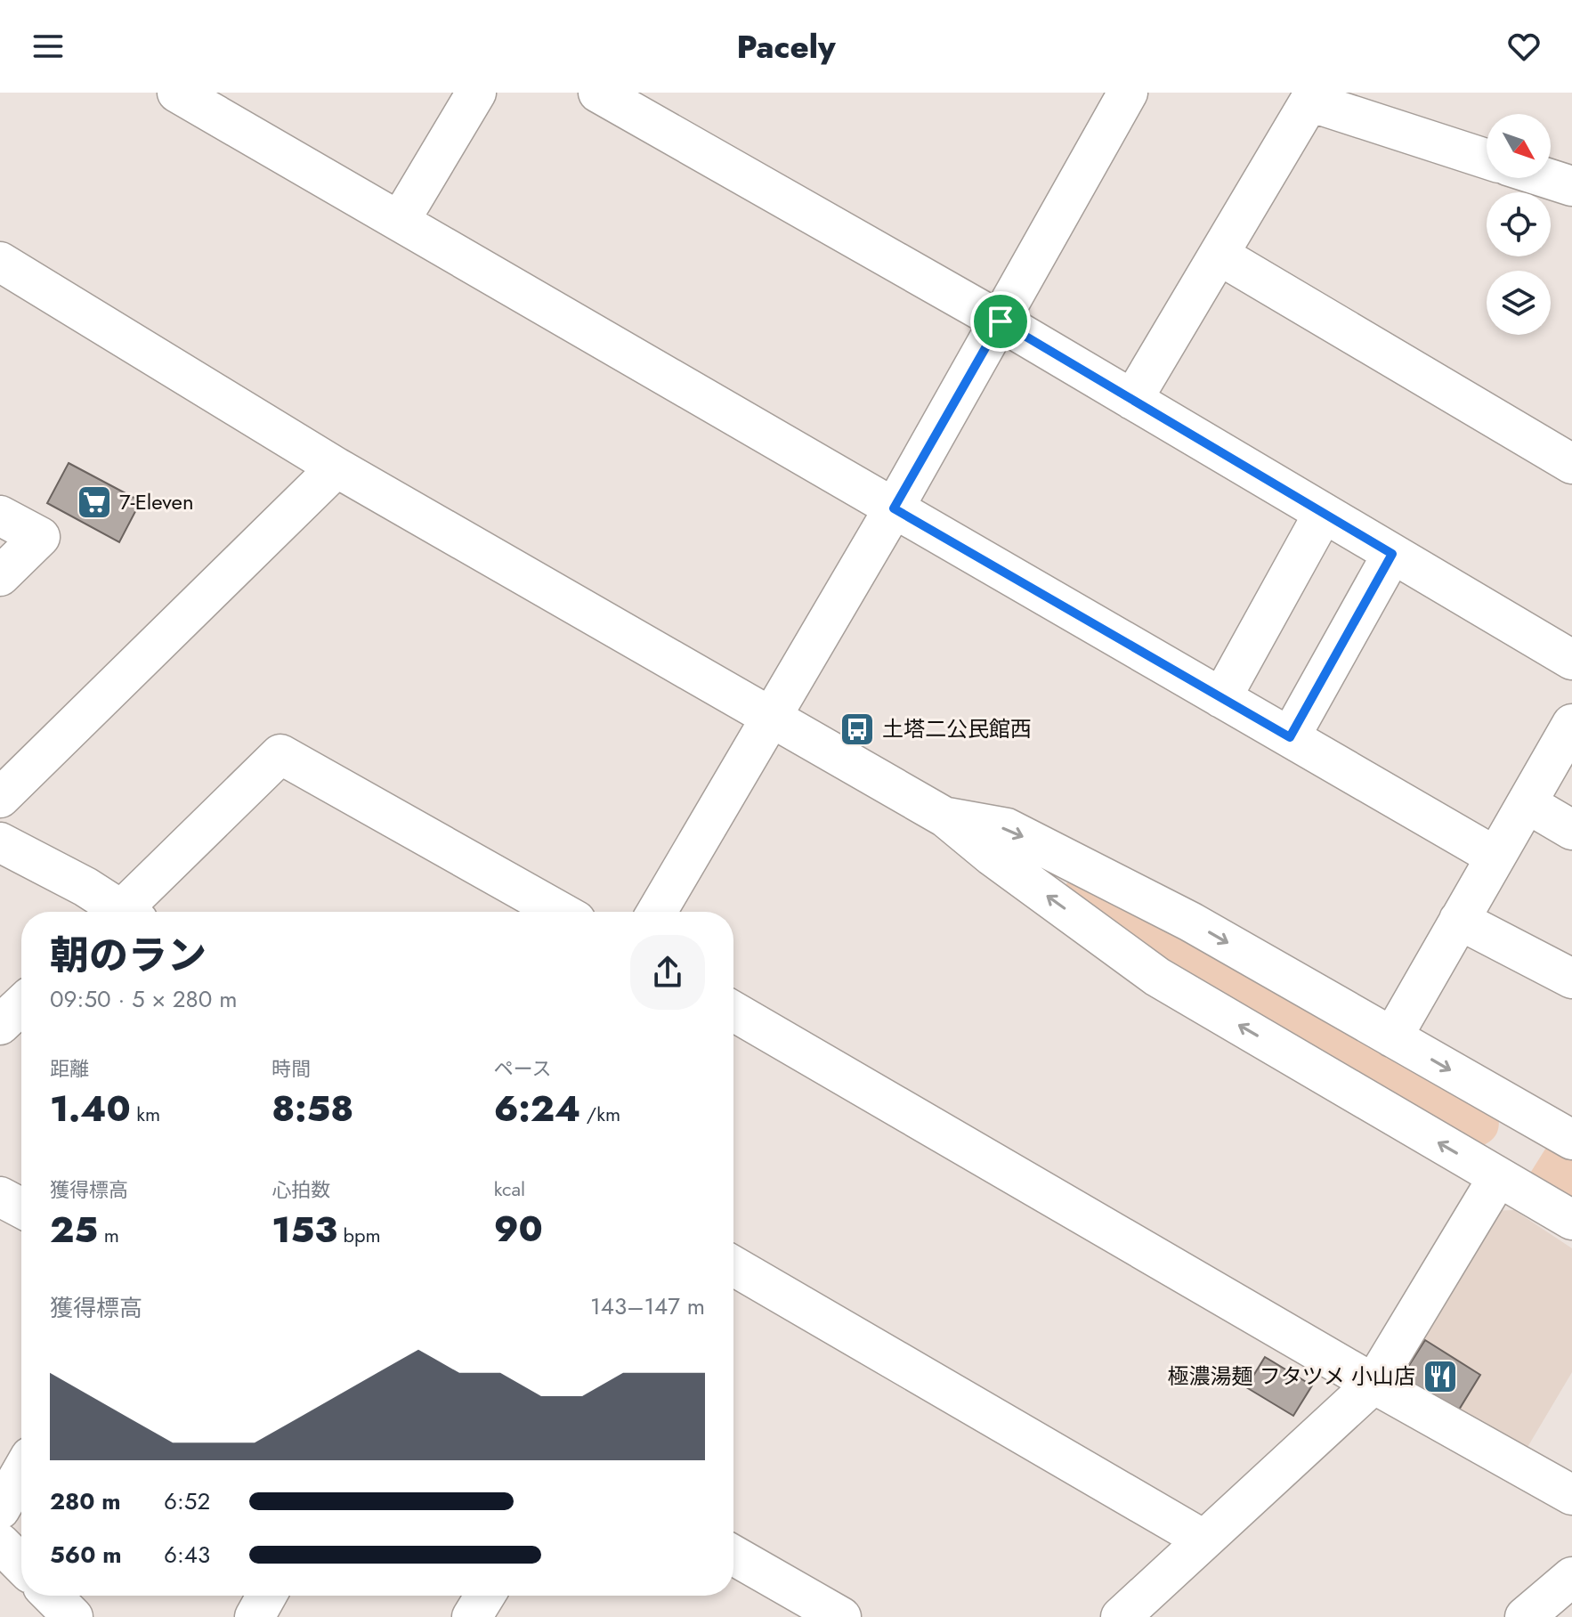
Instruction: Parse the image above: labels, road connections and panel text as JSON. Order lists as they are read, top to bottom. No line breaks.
{"places":{"supermarket":["7-Eleven"],"bus stop":["土塔二公民館西"],"restaurant":["極濃湯麺 フタツメ 小山店"]},"north":"bottom right","page":{"header":"Pacely","heading":["朝のラン","09:50 · 5 × 280 m"],"stats":[["距離","1.40 km"],["時間","8:58"],["ペース","6:24 /km"],["獲得標高","25 m"],["心拍数","153 bpm"],["kcal","90"]],"chart":["獲得標高","143–147 m"],"list":[{"name":"280 m","note":"6:52"},{"name":"560 m","note":"6:43"}]}}
